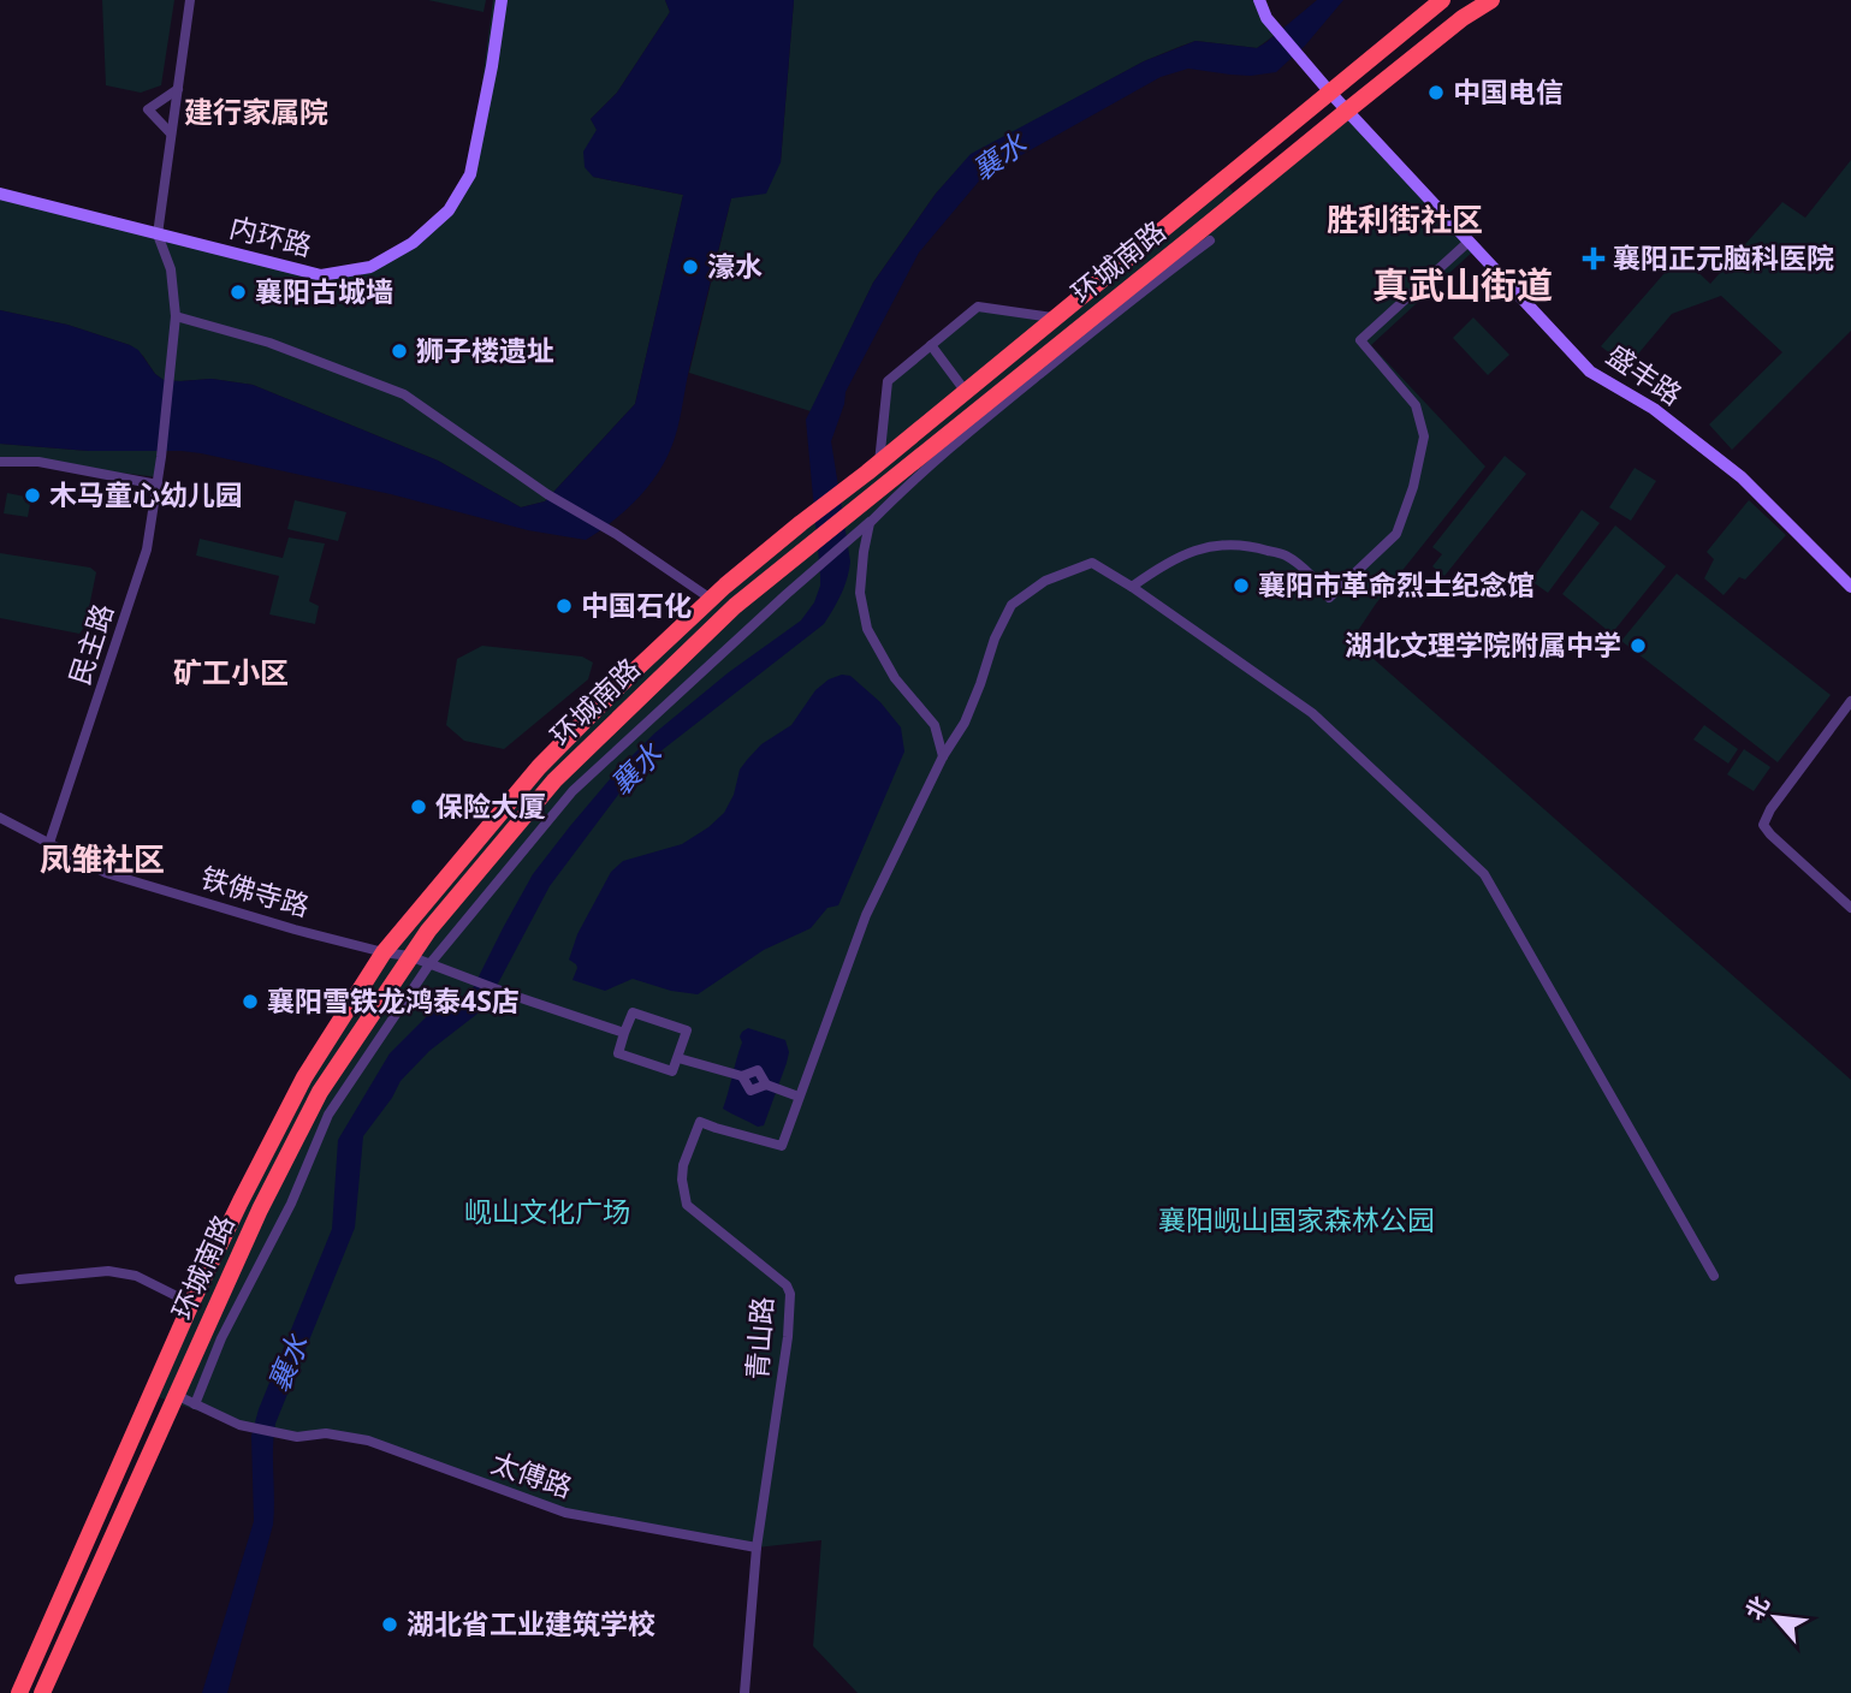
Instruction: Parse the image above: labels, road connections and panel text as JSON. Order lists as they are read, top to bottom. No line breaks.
{"streets":{"highway":["环城南路"],"street":["内环路","盛丰路","民主路","铁佛寺路","青山路","太傅路"]},"crossings":[["环城南路","盛丰路"],["环城南路","铁佛寺路"],["环城南路","太傅路"],["民主路","铁佛寺路"],["青山路","太傅路"]],"districts":["建行家属院","胜利街社区","真武山街道","矿工小区","凤雏社区"],"water":["襄水"],"parks":["岘山文化广场","襄阳岘山国家森林公园"],"places":{"other":["中国电信","濠水","襄阳古城墙","狮子楼遗址","木马童心幼儿园","襄阳市革命烈士纪念馆","中国石化","湖北文理学院附属中学","保险大厦","襄阳雪铁龙鸿泰4S店","湖北省工业建筑学校"],"health":["襄阳正元脑科医院"]},"north":"top left"}
